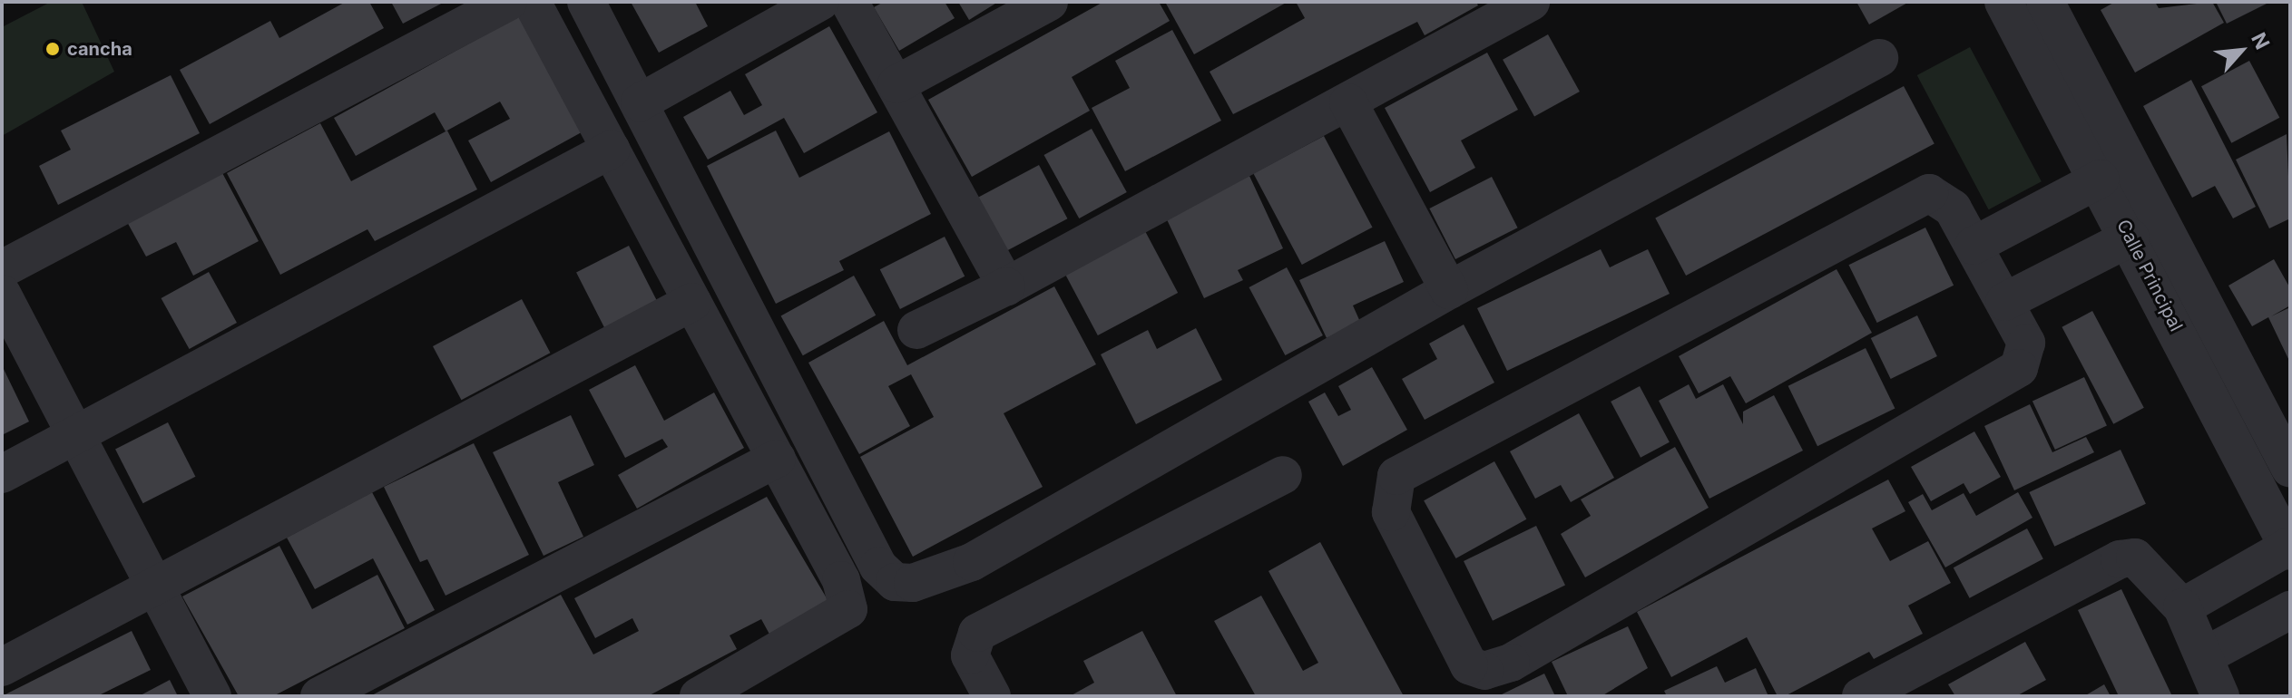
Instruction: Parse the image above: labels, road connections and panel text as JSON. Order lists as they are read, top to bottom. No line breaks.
{"streets":{"street":["Calle Principal"]},"places":["cancha"],"north":"top right"}
